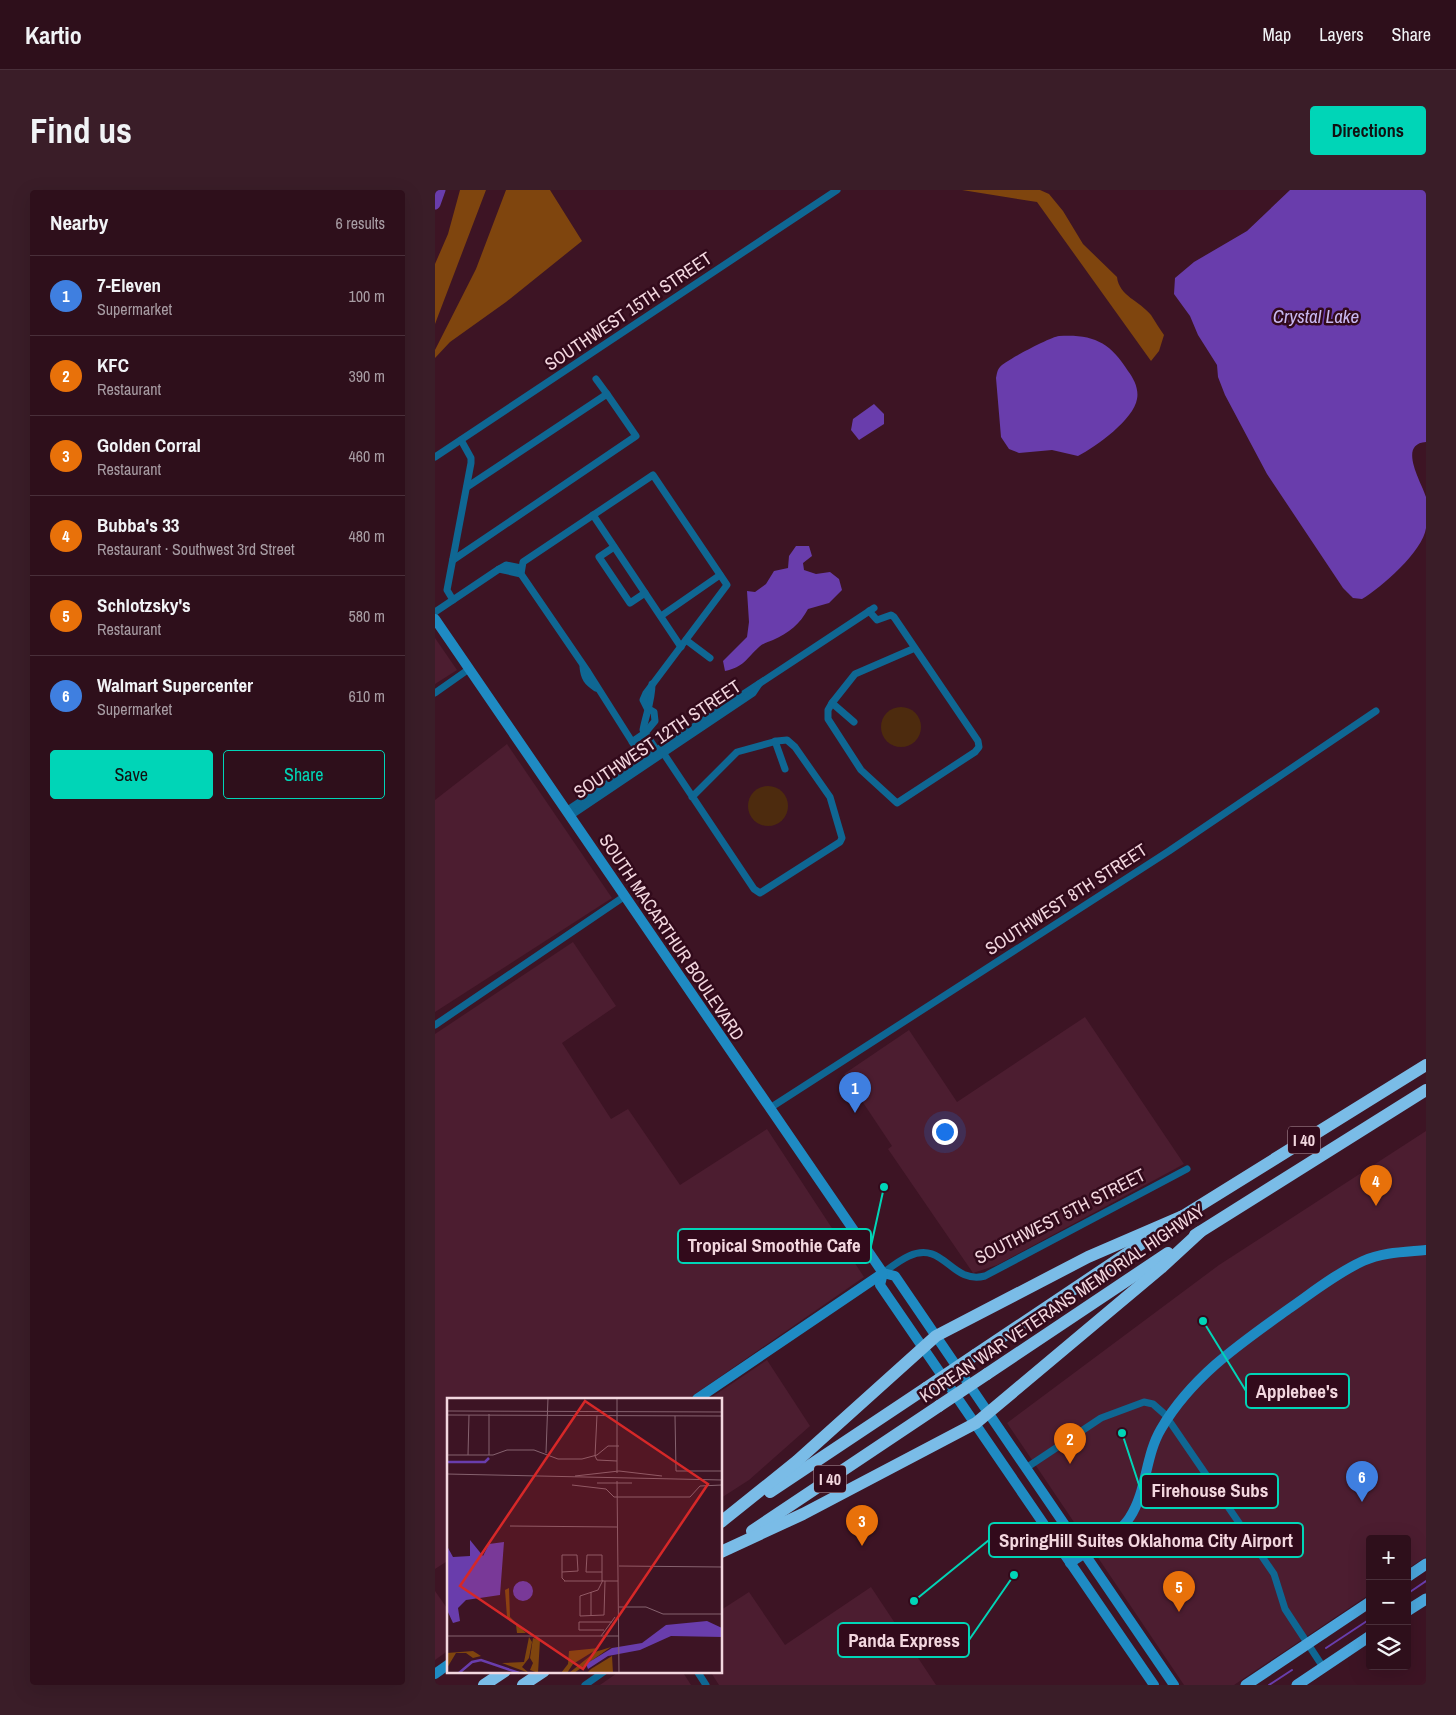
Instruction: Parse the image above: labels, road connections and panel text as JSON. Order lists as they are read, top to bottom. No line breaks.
{"streets":{"highway":["I 40","KOREAN WAR VETERANS MEMORIAL HIGHWAY"],"main road":["SOUTH MACARTHUR BOULEVARD","SOUTHWEST 5TH STREET"],"street":["SOUTHWEST 15TH STREET","SOUTHWEST 12TH STREET","SOUTHWEST 8TH STREET"]},"crossings":[["SOUTHWEST 12TH STREET","SOUTH MACARTHUR BOULEVARD"],["SOUTHWEST 8TH STREET","SOUTH MACARTHUR BOULEVARD"],["SOUTH MACARTHUR BOULEVARD","SOUTHWEST 5TH STREET"]],"water":["Crystal Lake"],"places":["Tropical Smoothie Cafe","Applebee's","Firehouse Subs","Panda Express","SpringHill Suites Oklahoma City Airport"],"page":{"header":"Kartio","nav":["Map","Layers","Share"],"buttons":["Directions",["Save","Share"]],"title":"Find us","heading":["Nearby","6 results"],"list":[{"mark":"1","name":"7-Eleven","note":"Supermarket","value":"100 m"},{"mark":"2","name":"KFC","note":"Restaurant","value":"390 m"},{"mark":"3","name":"Golden Corral","note":"Restaurant","value":"460 m"},{"mark":"4","name":"Bubba's 33","note":"Restaurant · Southwest 3rd Street","value":"480 m"},{"mark":"5","name":"Schlotzsky's","note":"Restaurant","value":"580 m"},{"mark":"6","name":"Walmart Supercenter","note":"Supermarket","value":"610 m"}],"pins":["1","4","2","6","3","5"],"map_buttons":["+","−"]}}
